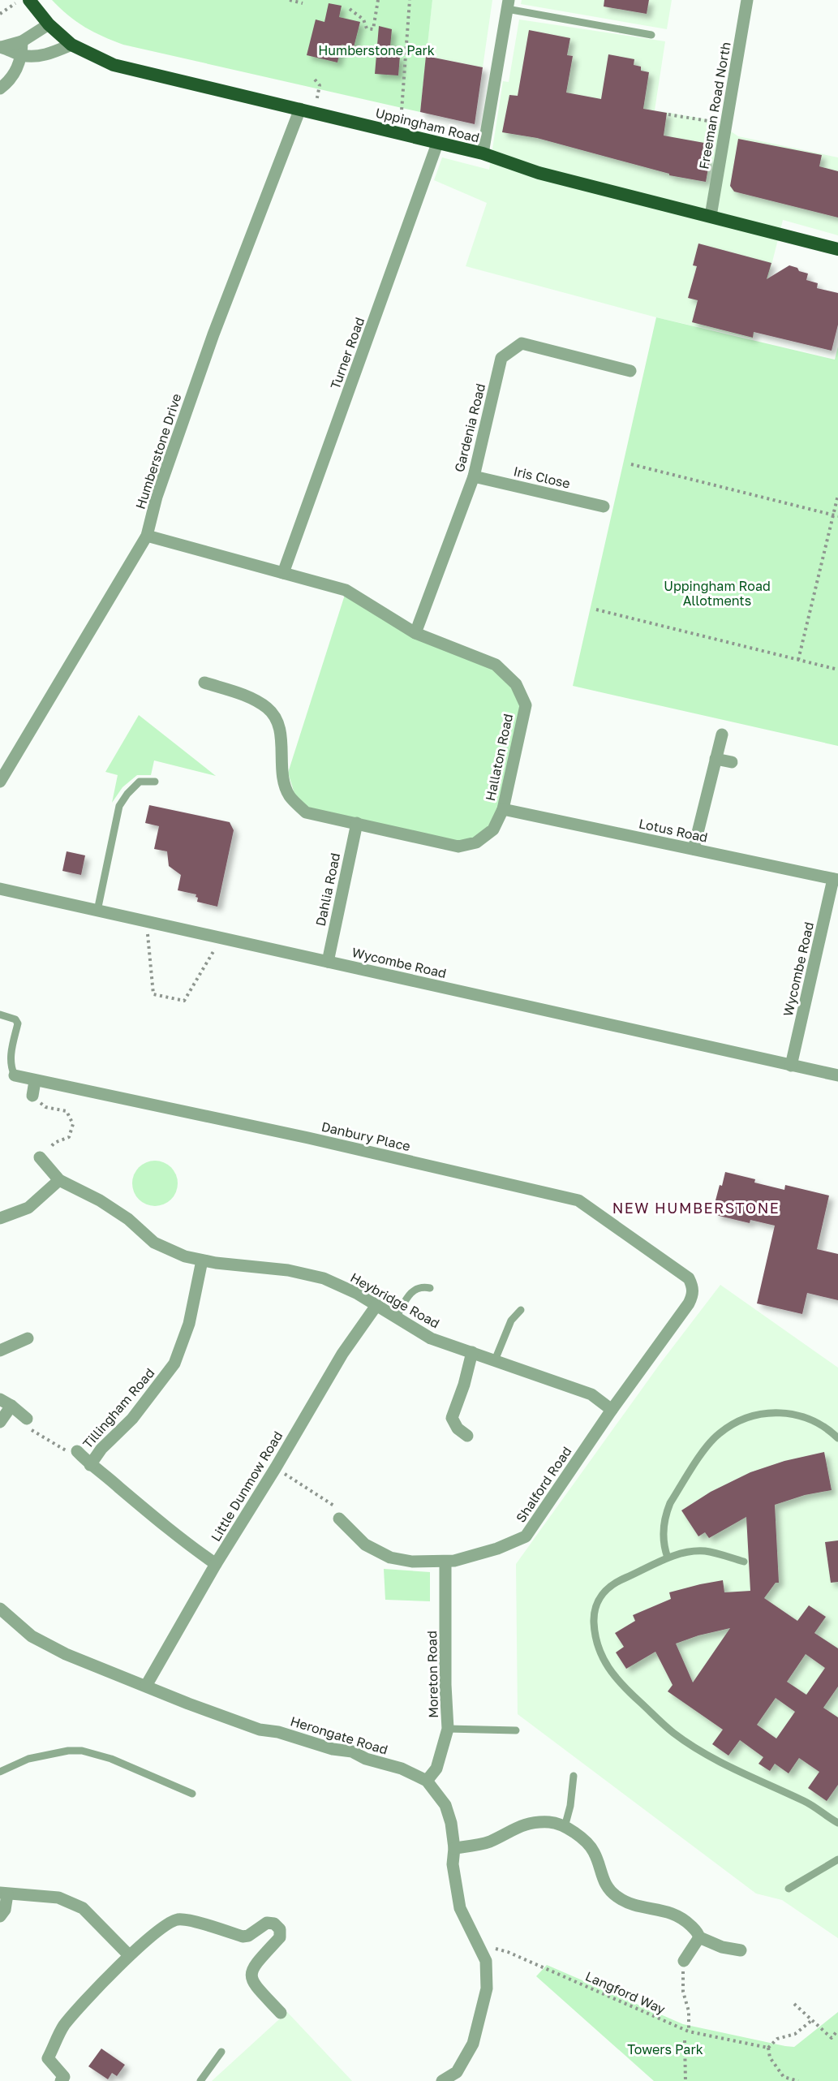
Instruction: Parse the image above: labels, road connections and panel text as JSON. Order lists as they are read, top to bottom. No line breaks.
{"streets":{"highway":["Uppingham Road"],"street":["Freeman Road North","Turner Road","Gardenia Road","Humberstone Drive","Iris Close","Hallaton Road","Lotus Road","Dahlia Road","Wycombe Road","Danbury Place","Heybridge Road","Tillingham Road","Shalford Road","Little Dunmow Road","Moreton Road","Herongate Road"],"path":["Langford Way"]},"crossings":[["Freeman Road North","Uppingham Road"],["Uppingham Road","Turner Road"],["Uppingham Road","Humberstone Drive"],["Turner Road","Hallaton Road"],["Gardenia Road","Iris Close"],["Gardenia Road","Hallaton Road"],["Humberstone Drive","Hallaton Road"],["Hallaton Road","Lotus Road"],["Hallaton Road","Dahlia Road"],["Lotus Road","Wycombe Road"],["Dahlia Road","Wycombe Road"],["Danbury Place","Shalford Road"],["Heybridge Road","Tillingham Road"],["Heybridge Road","Shalford Road"],["Heybridge Road","Little Dunmow Road"],["Tillingham Road","Little Dunmow Road"],["Shalford Road","Moreton Road"],["Little Dunmow Road","Herongate Road"],["Moreton Road","Herongate Road"],["Herongate Road","Langford Way"]],"districts":["NEW HUMBERSTONE"],"parks":["Humberstone Park","Uppingham Road Allotments","Towers Park"]}
